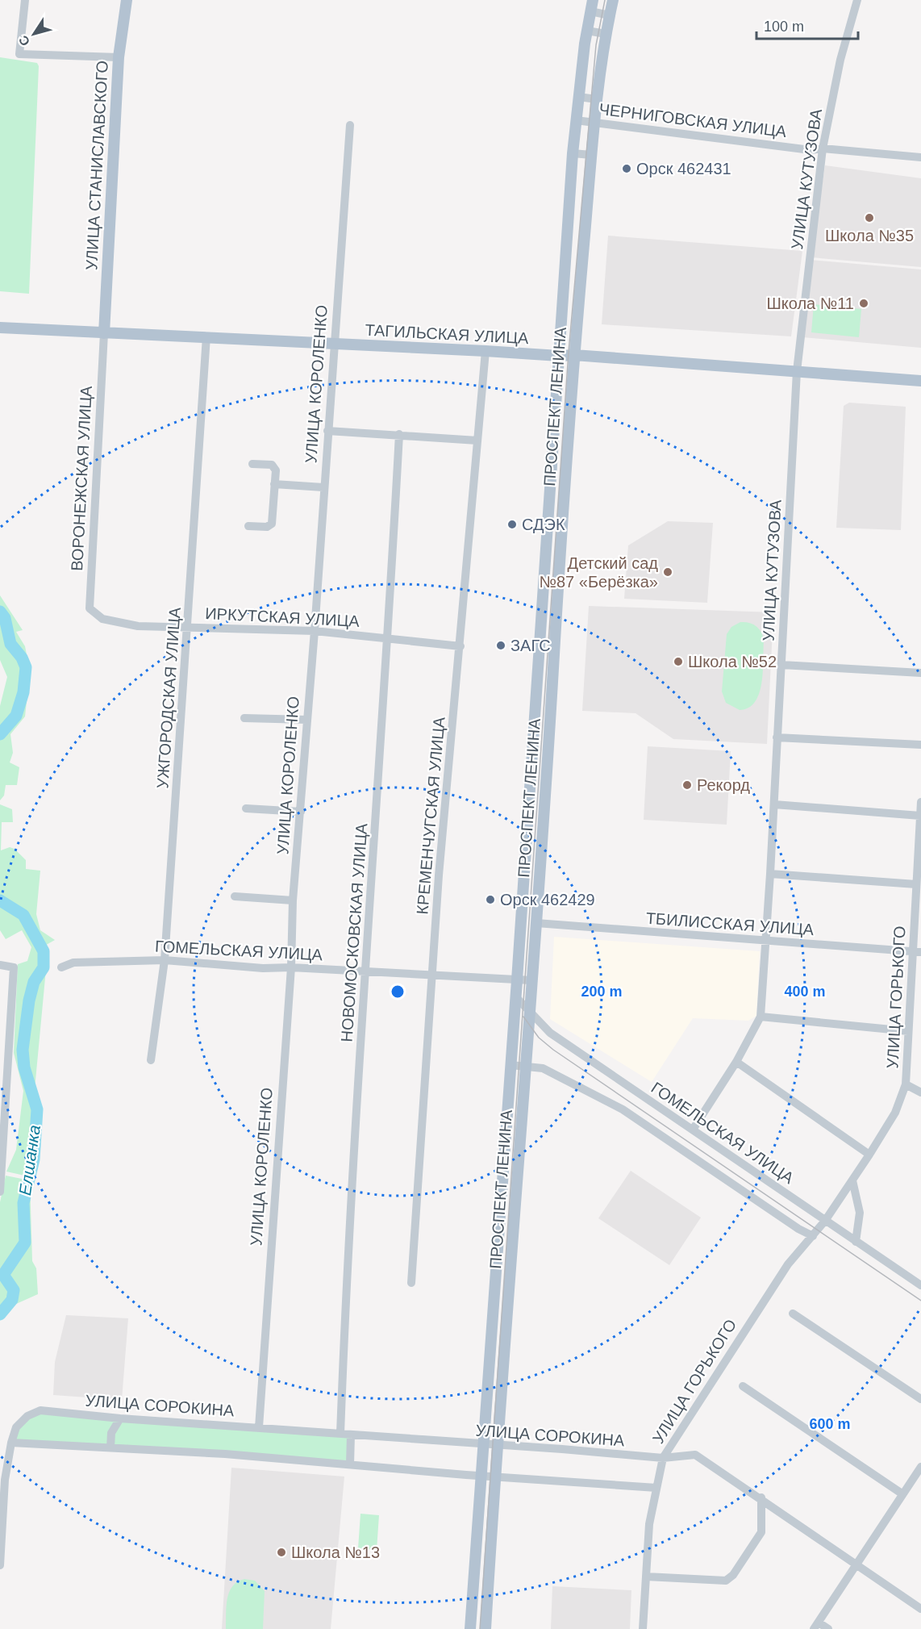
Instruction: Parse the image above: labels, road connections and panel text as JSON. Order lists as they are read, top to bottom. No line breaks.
{"streets":{"main road":["УЛИЦА СТАНИСЛАВСКОГО","ТАГИЛЬСКАЯ УЛИЦА","ПРОСПЕКТ ЛЕНИНА"],"street":["ЧЕРНИГОВСКАЯ УЛИЦА","УЛИЦА КУТУЗОВА","УЛИЦА КОРОЛЕНКО","ВОРОНЕЖСКАЯ УЛИЦА","ИРКУТСКАЯ УЛИЦА","УЖГОРОДСКАЯ УЛИЦА","КРЕМЕНЧУГСКАЯ УЛИЦА","ТБИЛИССКАЯ УЛИЦА","НОВОМОСКОВСКАЯ УЛИЦА","ГОМЕЛЬСКАЯ УЛИЦА","УЛИЦА ГОРЬКОГО","УЛИЦА СОРОКИНА"]},"crossings":[["ЧЕРНИГОВСКАЯ УЛИЦА","УЛИЦА КУТУЗОВА"],["ЧЕРНИГОВСКАЯ УЛИЦА","ПРОСПЕКТ ЛЕНИНА"],["УЛИЦА СТАНИСЛАВСКОГО","ТАГИЛЬСКАЯ УЛИЦА"],["УЛИЦА СТАНИСЛАВСКОГО","ВОРОНЕЖСКАЯ УЛИЦА"],["УЛИЦА КУТУЗОВА","ТАГИЛЬСКАЯ УЛИЦА"],["УЛИЦА КУТУЗОВА","ТБИЛИССКАЯ УЛИЦА"],["УЛИЦА КУТУЗОВА","ГОМЕЛЬСКАЯ УЛИЦА"],["ТАГИЛЬСКАЯ УЛИЦА","УЛИЦА КОРОЛЕНКО"],["ТАГИЛЬСКАЯ УЛИЦА","ПРОСПЕКТ ЛЕНИНА"],["ТАГИЛЬСКАЯ УЛИЦА","ВОРОНЕЖСКАЯ УЛИЦА"],["ТАГИЛЬСКАЯ УЛИЦА","УЖГОРОДСКАЯ УЛИЦА"],["ТАГИЛЬСКАЯ УЛИЦА","КРЕМЕНЧУГСКАЯ УЛИЦА"],["УЛИЦА КОРОЛЕНКО","ИРКУТСКАЯ УЛИЦА"],["УЛИЦА КОРОЛЕНКО","ГОМЕЛЬСКАЯ УЛИЦА"],["УЛИЦА КОРОЛЕНКО","УЛИЦА СОРОКИНА"],["ПРОСПЕКТ ЛЕНИНА","ТБИЛИССКАЯ УЛИЦА"],["ПРОСПЕКТ ЛЕНИНА","ГОМЕЛЬСКАЯ УЛИЦА"],["ПРОСПЕКТ ЛЕНИНА","УЛИЦА СОРОКИНА"],["ВОРОНЕЖСКАЯ УЛИЦА","ИРКУТСКАЯ УЛИЦА"],["ИРКУТСКАЯ УЛИЦА","УЖГОРОДСКАЯ УЛИЦА"],["ИРКУТСКАЯ УЛИЦА","КРЕМЕНЧУГСКАЯ УЛИЦА"],["ИРКУТСКАЯ УЛИЦА","НОВОМОСКОВСКАЯ УЛИЦА"],["УЖГОРОДСКАЯ УЛИЦА","ГОМЕЛЬСКАЯ УЛИЦА"],["КРЕМЕНЧУГСКАЯ УЛИЦА","ГОМЕЛЬСКАЯ УЛИЦА"],["ТБИЛИССКАЯ УЛИЦА","УЛИЦА ГОРЬКОГО"],["НОВОМОСКОВСКАЯ УЛИЦА","ГОМЕЛЬСКАЯ УЛИЦА"],["НОВОМОСКОВСКАЯ УЛИЦА","УЛИЦА СОРОКИНА"],["ГОМЕЛЬСКАЯ УЛИЦА","УЛИЦА ГОРЬКОГО"],["УЛИЦА ГОРЬКОГО","УЛИЦА СОРОКИНА"]],"water":["Елшанка"],"places":["Орск 462431","Школа №35","Школа №11","СДЭК","Детский сад №87 «Берёзка»","ЗАГС","Школа №52","Рекорд","Орск 462429","Школа №13"],"scale_bar":"100 m","north":"bottom left","rings":["200 m","400 m","600 m"]}
